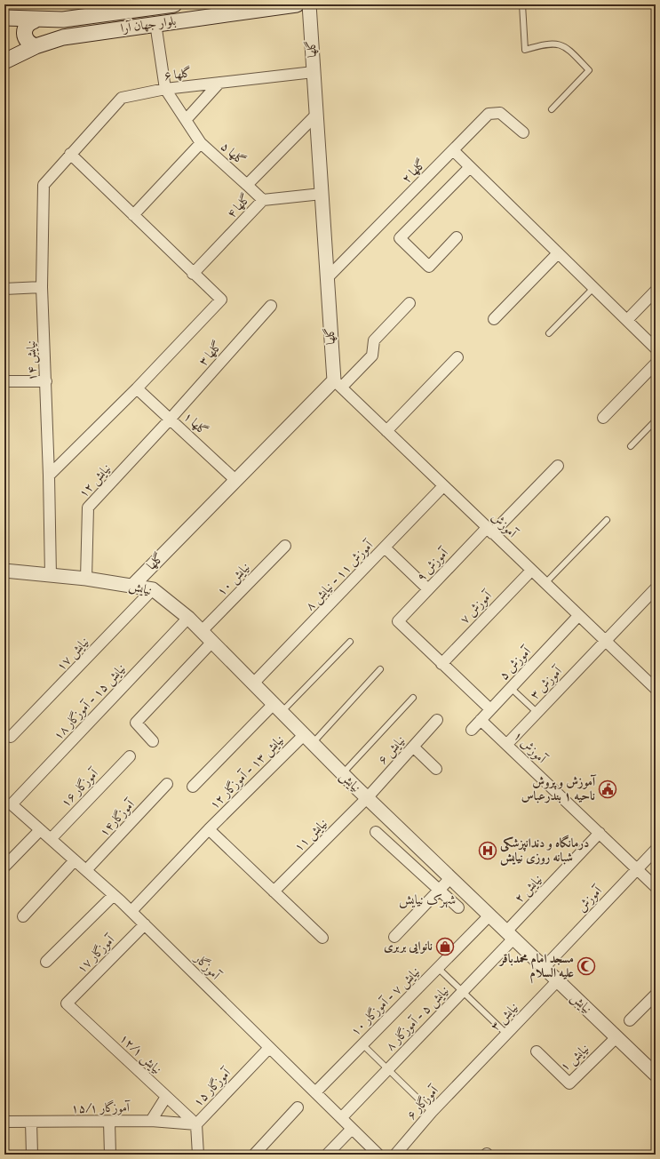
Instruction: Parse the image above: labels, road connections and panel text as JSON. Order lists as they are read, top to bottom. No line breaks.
{"streets":{"main road":["بلوار جهان آرا"],"street":["گلها","گلها ۶","گلها ۵","گلها ۲","گلها ۴","گلها ۳","نیایش ۱۴","گلها ۱","نیایش ۱۲","آموزش","آموزش ۹","آموزش ۱۱ - نیایش ۸","نیایش ۱۰","نیایش","آموزش ۷","نیایش ۱۷","آموزش ۵","آموزش ۳","نیایش ۱۵ - آموزگار ۱۸","آموزش ۱","نیایش ۶","نیایش ۱۳ - آموزگار ۱۲","آموزگار ۱۶","آموزگار۱۴","نیایش ۱۱","نیایش ۲","آموزگار ۱۷","آموزگار","نیایش ۷ - آموزگار ۱۰","نیایش ۳","نیایش ۵ - آموزگار ۸","نیایش ۱۲/۱","نیایش ۱","آموزگار ۱۵","آموزگار ۶","آموزگار ۱۵/۱"]},"crossings":[["گلها","گلها ۶"],["گلها","گلها ۵"],["گلها","گلها ۲"],["گلها","گلها ۴"],["گلها","گلها ۱"],["گلها","آموزش"],["گلها","نیایش"],["گلها ۶","نیایش ۱۴"],["گلها ۳","گلها ۱"],["گلها ۳","نیایش ۱۲"],["نیایش ۱۴","نیایش"],["گلها ۱","نیایش ۱۲"],["نیایش ۱۲","نیایش"],["آموزش","آموزش ۹"],["آموزش","آموزش ۱۱ - نیایش ۸"],["آموزش","نیایش"],["آموزش","آموزش ۷"],["آموزش","آموزش ۵"],["آموزش","آموزش ۳"],["آموزش","آموزش ۱"],["آموزش ۹","آموزش ۷"],["آموزش ۱۱ - نیایش ۸","نیایش"],["نیایش ۱۰","نیایش"],["نیایش","نیایش ۱۷"],["نیایش","نیایش ۱۵ - آموزگار ۱۸"],["نیایش","نیایش ۶"],["نیایش","نیایش ۱۳ - آموزگار ۱۲"],["نیایش","نیایش ۱۱"],["نیایش","نیایش ۲"],["نیایش","نیایش ۷ - آموزگار ۱۰"],["نیایش","نیایش ۳"],["نیایش","نیایش ۵ - آموزگار ۸"],["نیایش","نیایش ۱"],["آموزش ۵","آموزش ۱"],["آموزش ۳","آموزش ۱"],["نیایش ۱۵ - آموزگار ۱۸","آموزگار"],["آموزش ۱","نیایش ۲"],["نیایش ۶","نیایش ۱۱"],["نیایش ۱۳ - آموزگار ۱۲","آموزگار"],["آموزگار ۱۶","آموزگار"],["آموزگار۱۴","آموزگار"],["نیایش ۲","نیایش ۵ - آموزگار ۸"],["آموزگار ۱۷","آموزگار"],["آموزگار ۱۷","نیایش ۱۲/۱"],["آموزگار","نیایش ۷ - آموزگار ۱۰"],["آموزگار","نیایش ۵ - آموزگار ۸"],["آموزگار","آموزگار ۱۵"],["نیایش ۳","آموزگار ۶"],["نیایش ۱۲/۱","آموزگار ۱۵"],["نیایش ۱۲/۱","آموزگار ۱۵/۱"],["آموزگار ۱۵","آموزگار ۱۵/۱"]],"districts":["شهرک نیایش"],"places":{"public building":["آموزش و پروش ناحیه ۱ بندرعباس"],"hospital":["درمانگاه و دندانپزشکی شبانه روزی نیایش"],"shop":["نانوایی بربری"],"mosque":["مسجد امام محمدباقر علیه السلام"]}}
